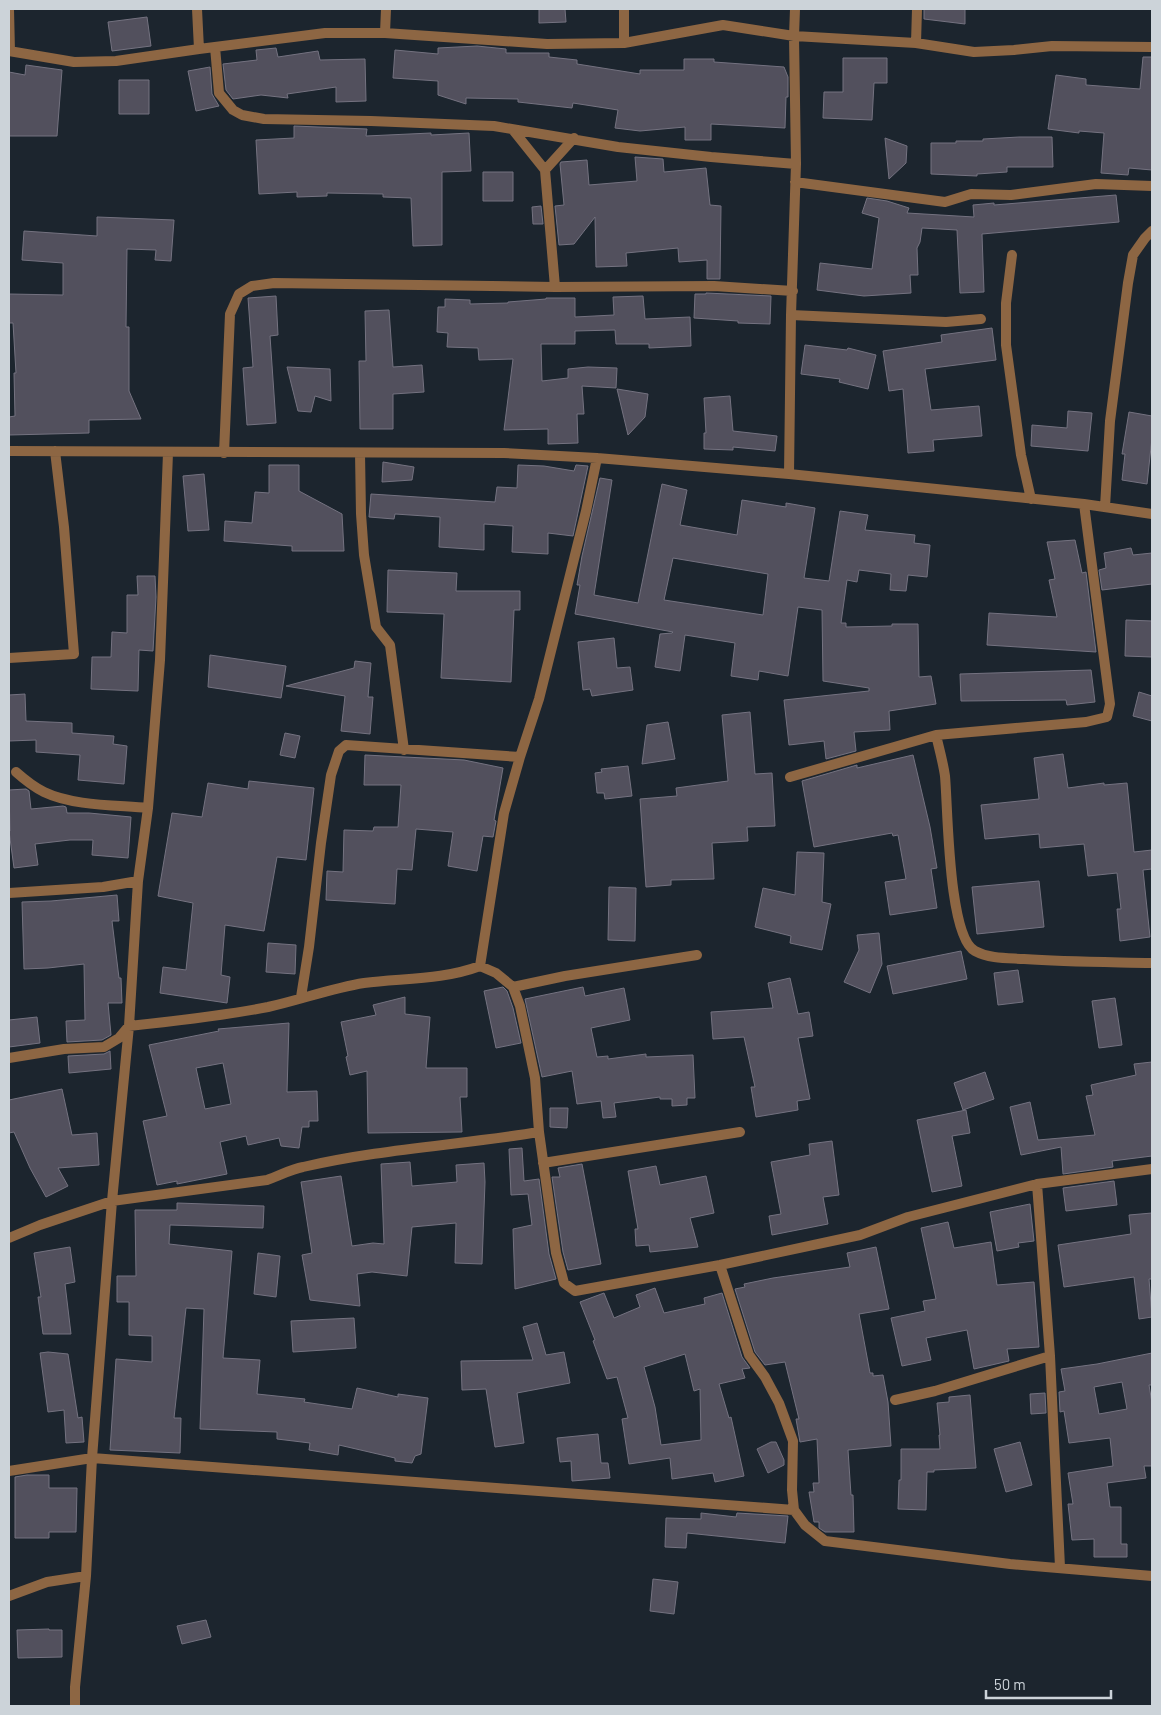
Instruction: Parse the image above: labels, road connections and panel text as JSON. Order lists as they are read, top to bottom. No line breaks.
{"scale_bar":"50 m"}
